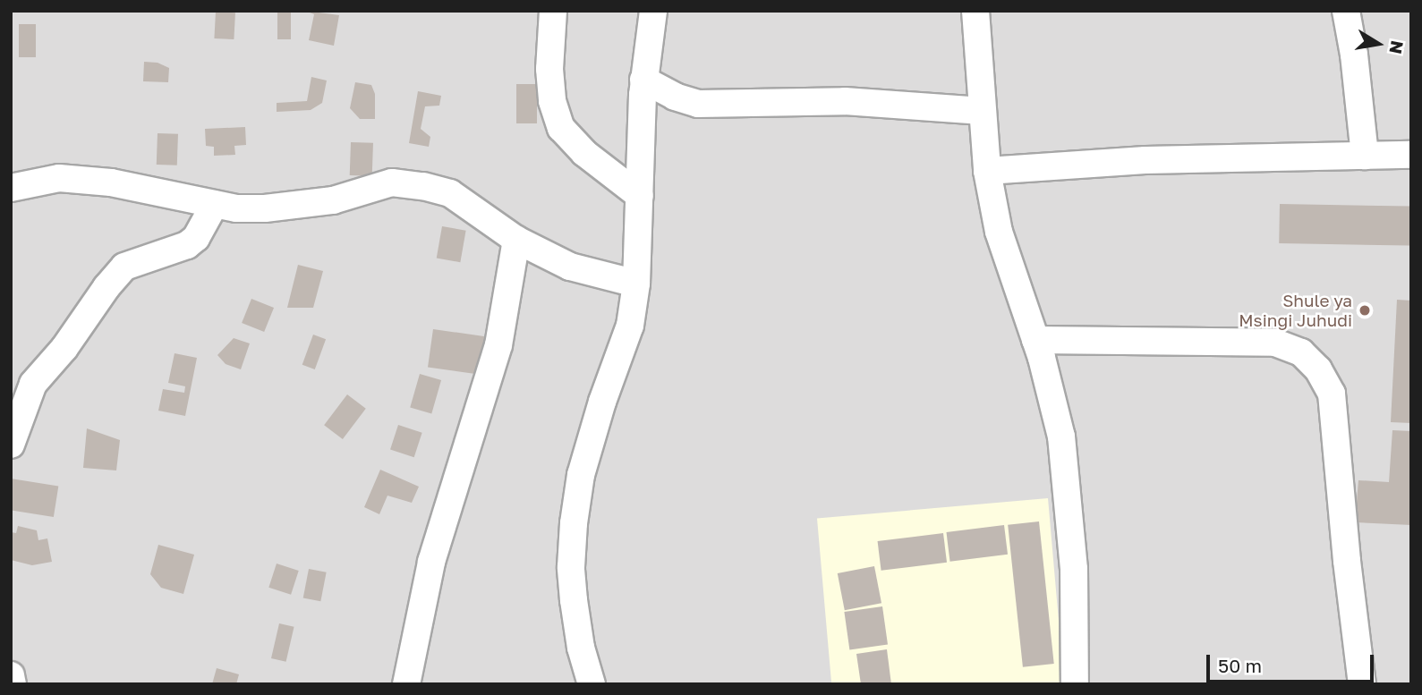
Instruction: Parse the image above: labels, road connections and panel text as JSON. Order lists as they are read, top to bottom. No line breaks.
{"places":["Shule ya Msingi Juhudi"],"scale_bar":"50 m","north":"right"}
